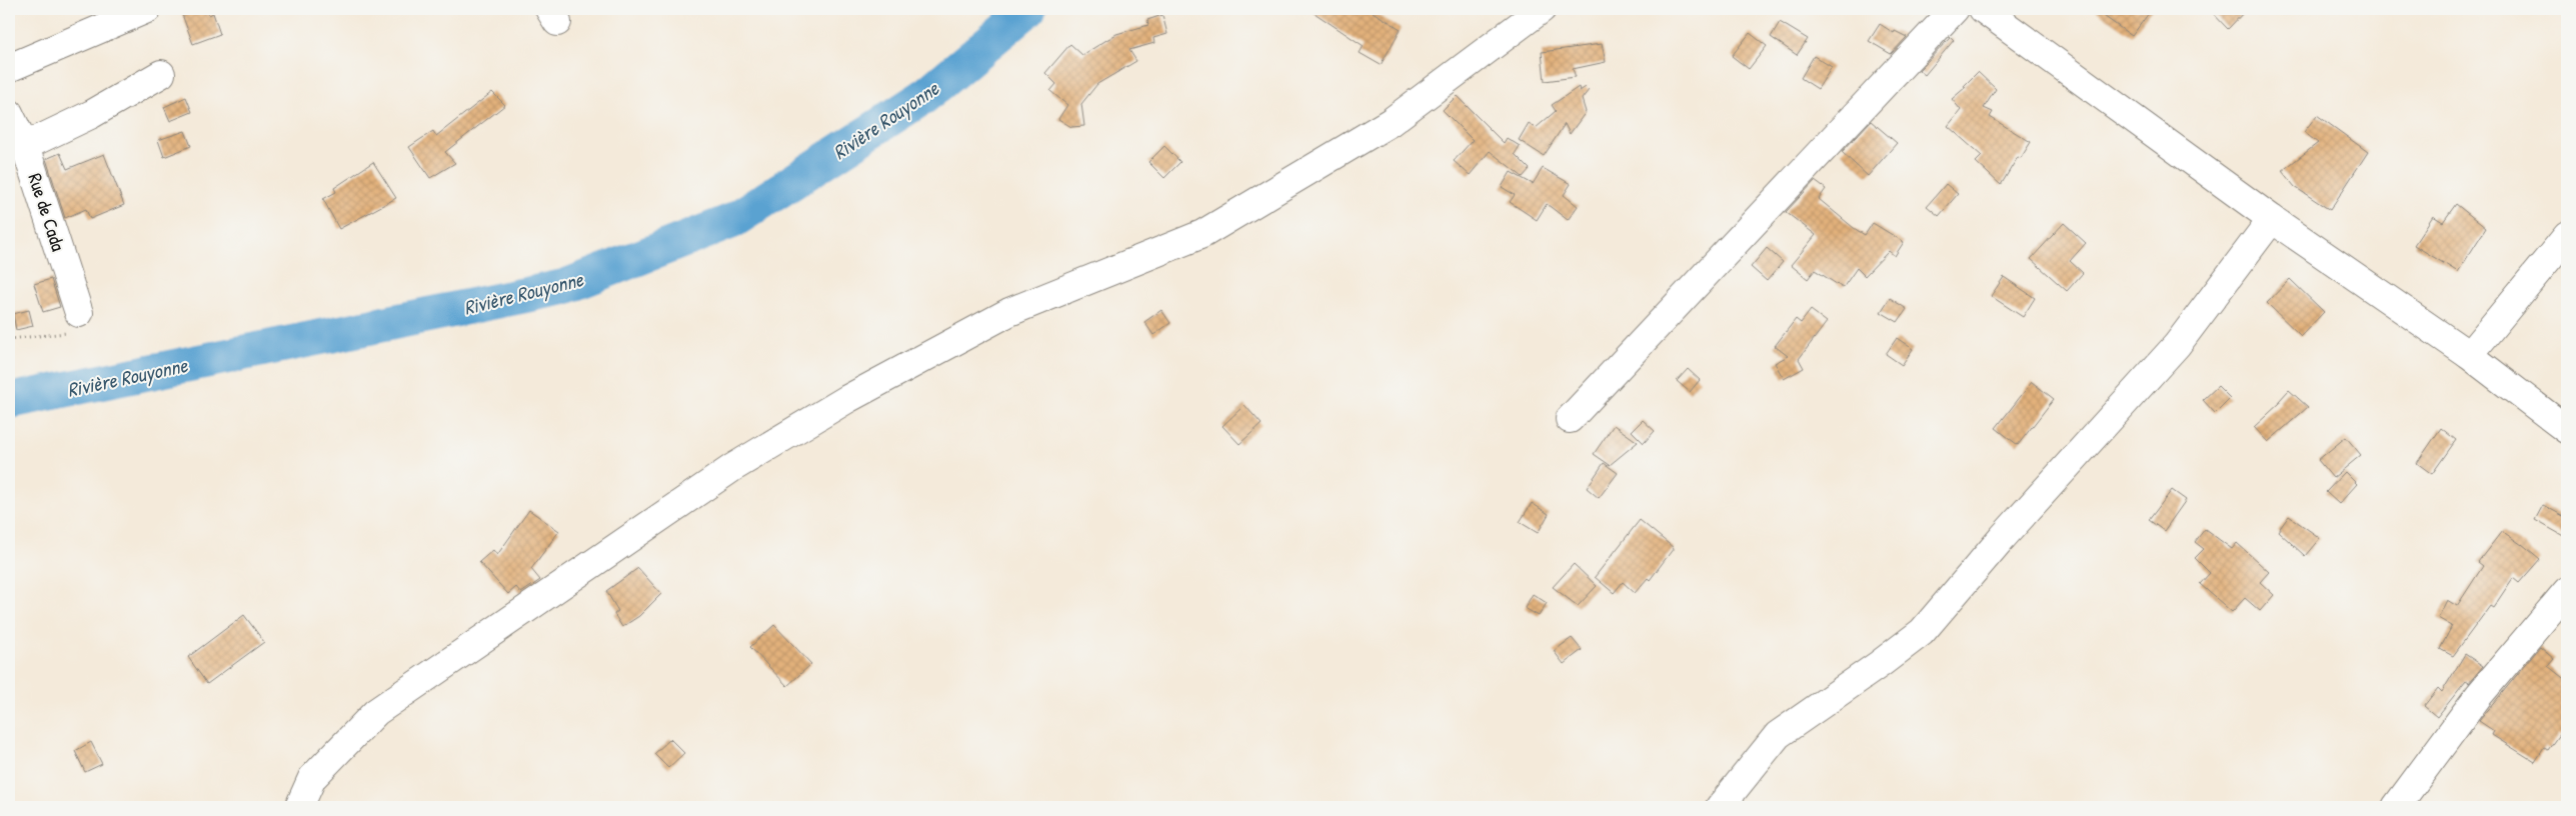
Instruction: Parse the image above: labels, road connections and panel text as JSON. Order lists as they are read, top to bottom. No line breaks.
{"streets":{"street":["Rue de Cada"]},"water":["Rivière Rouyonne"]}
